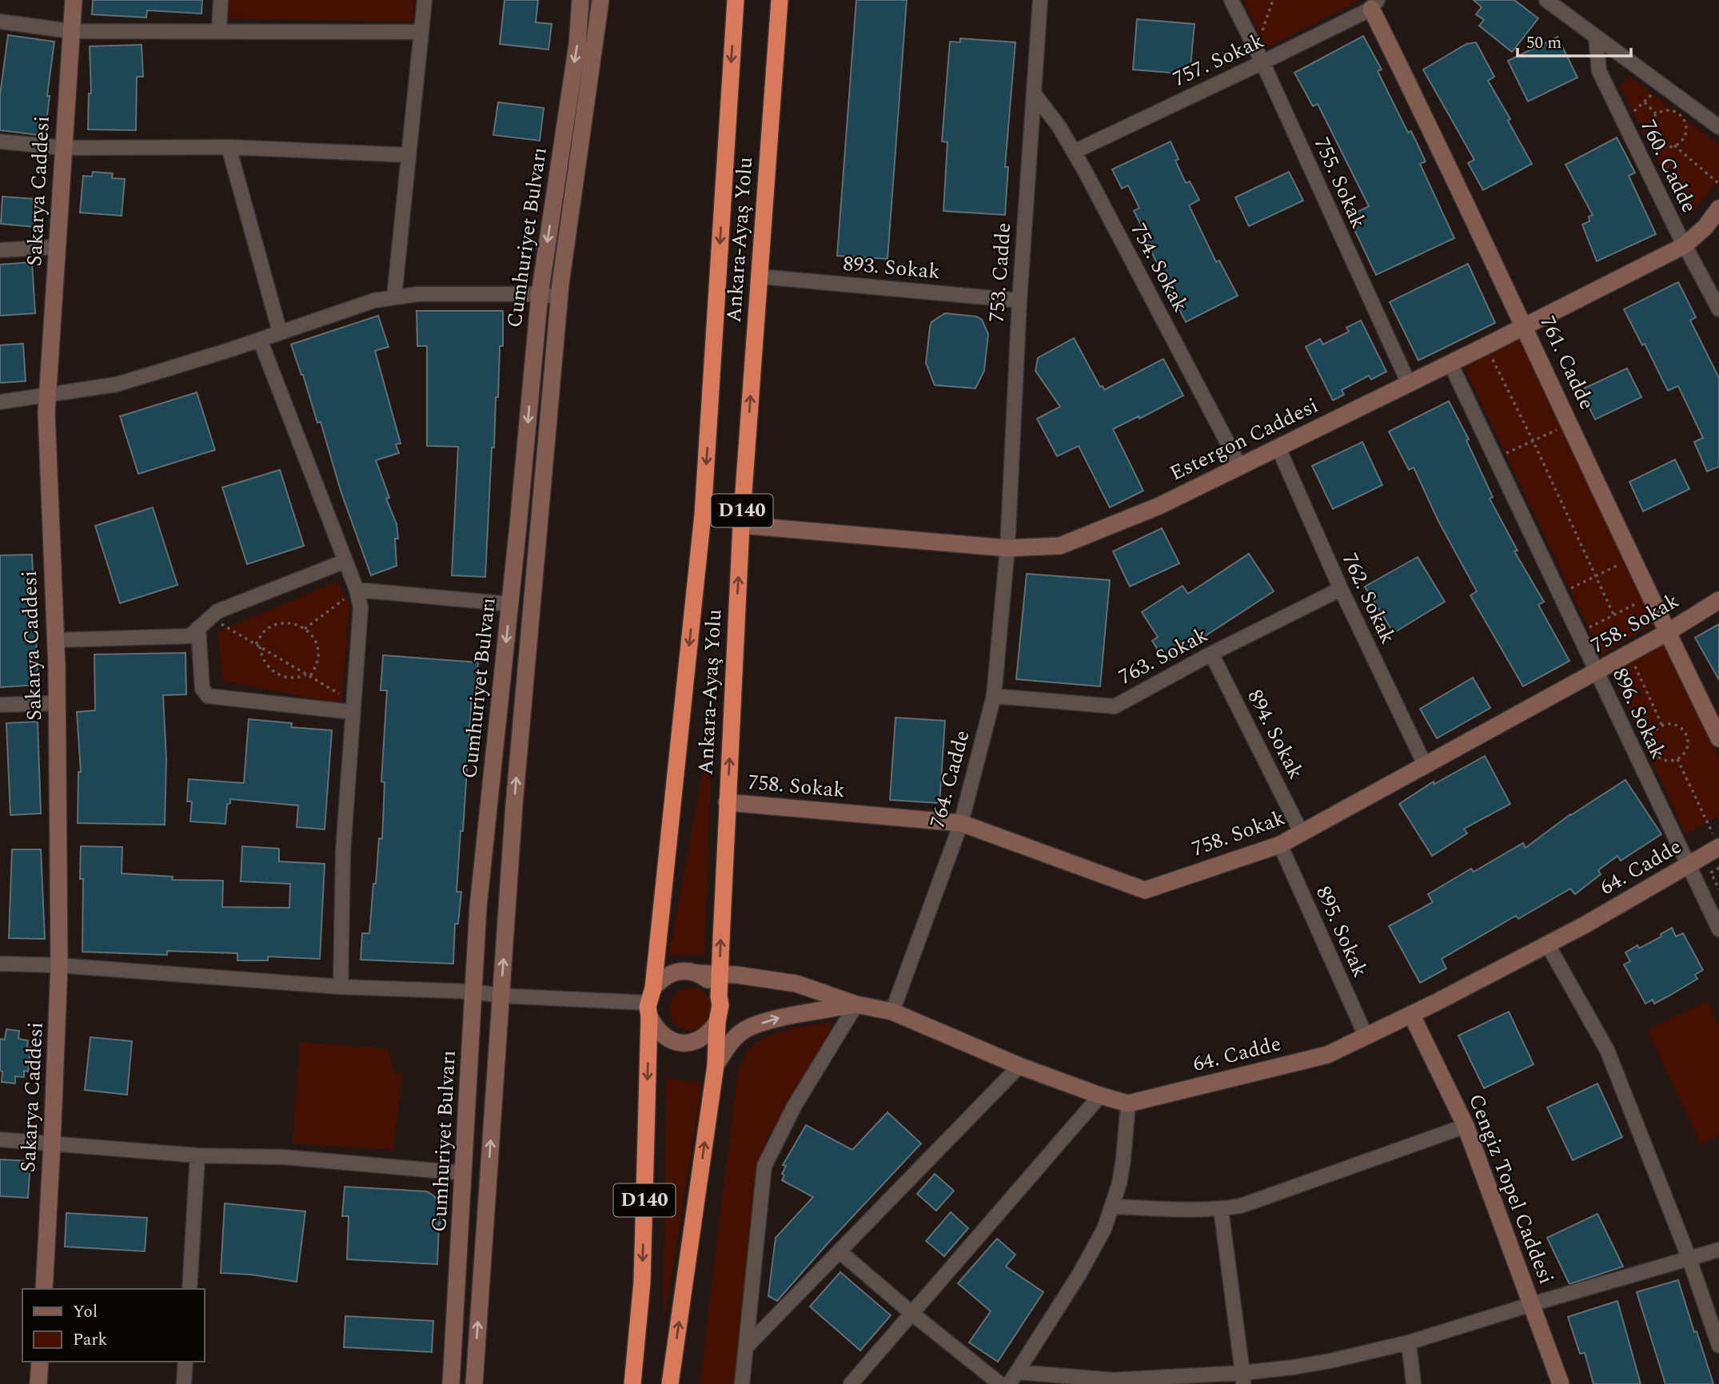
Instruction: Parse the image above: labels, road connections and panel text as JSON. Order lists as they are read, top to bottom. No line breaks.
{"streets":{"highway":["Ankara-Ayaş Yolu","D140"],"street":["757. Sokak","760. Cadde","755. Sokak","Sakarya Caddesi","Cumhuriyet Bulvarı","893. Sokak","754. Sokak","753. Cadde","761. Cadde","Estergon Caddesi","762. Sokak","758. Sokak","763. Sokak","896. Sokak","894. Sokak","764. Cadde","64. Cadde","895. Sokak","Cengiz Topel Caddesi"]},"crossings":[["757. Sokak","755. Sokak"],["757. Sokak","754. Sokak"],["757. Sokak","761. Cadde"],["760. Cadde","Estergon Caddesi"],["755. Sokak","Estergon Caddesi"],["Ankara-Ayaş Yolu","893. Sokak"],["Ankara-Ayaş Yolu","Estergon Caddesi"],["Ankara-Ayaş Yolu","758. Sokak"],["Ankara-Ayaş Yolu","64. Cadde"],["893. Sokak","753. Cadde"],["754. Sokak","753. Cadde"],["754. Sokak","Estergon Caddesi"],["753. Cadde","Estergon Caddesi"],["753. Cadde","764. Cadde"],["761. Cadde","Estergon Caddesi"],["761. Cadde","758. Sokak"],["Estergon Caddesi","762. Sokak"],["Estergon Caddesi","896. Sokak"],["Estergon Caddesi","764. Cadde"],["762. Sokak","758. Sokak"],["762. Sokak","763. Sokak"],["758. Sokak","896. Sokak"],["758. Sokak","894. Sokak"],["758. Sokak","764. Cadde"],["758. Sokak","895. Sokak"],["763. Sokak","894. Sokak"],["763. Sokak","764. Cadde"],["896. Sokak","64. Cadde"],["764. Cadde","64. Cadde"],["64. Cadde","895. Sokak"],["64. Cadde","Cengiz Topel Caddesi"]],"legend":["Yol","Park"],"scale_bar":"50 m"}
